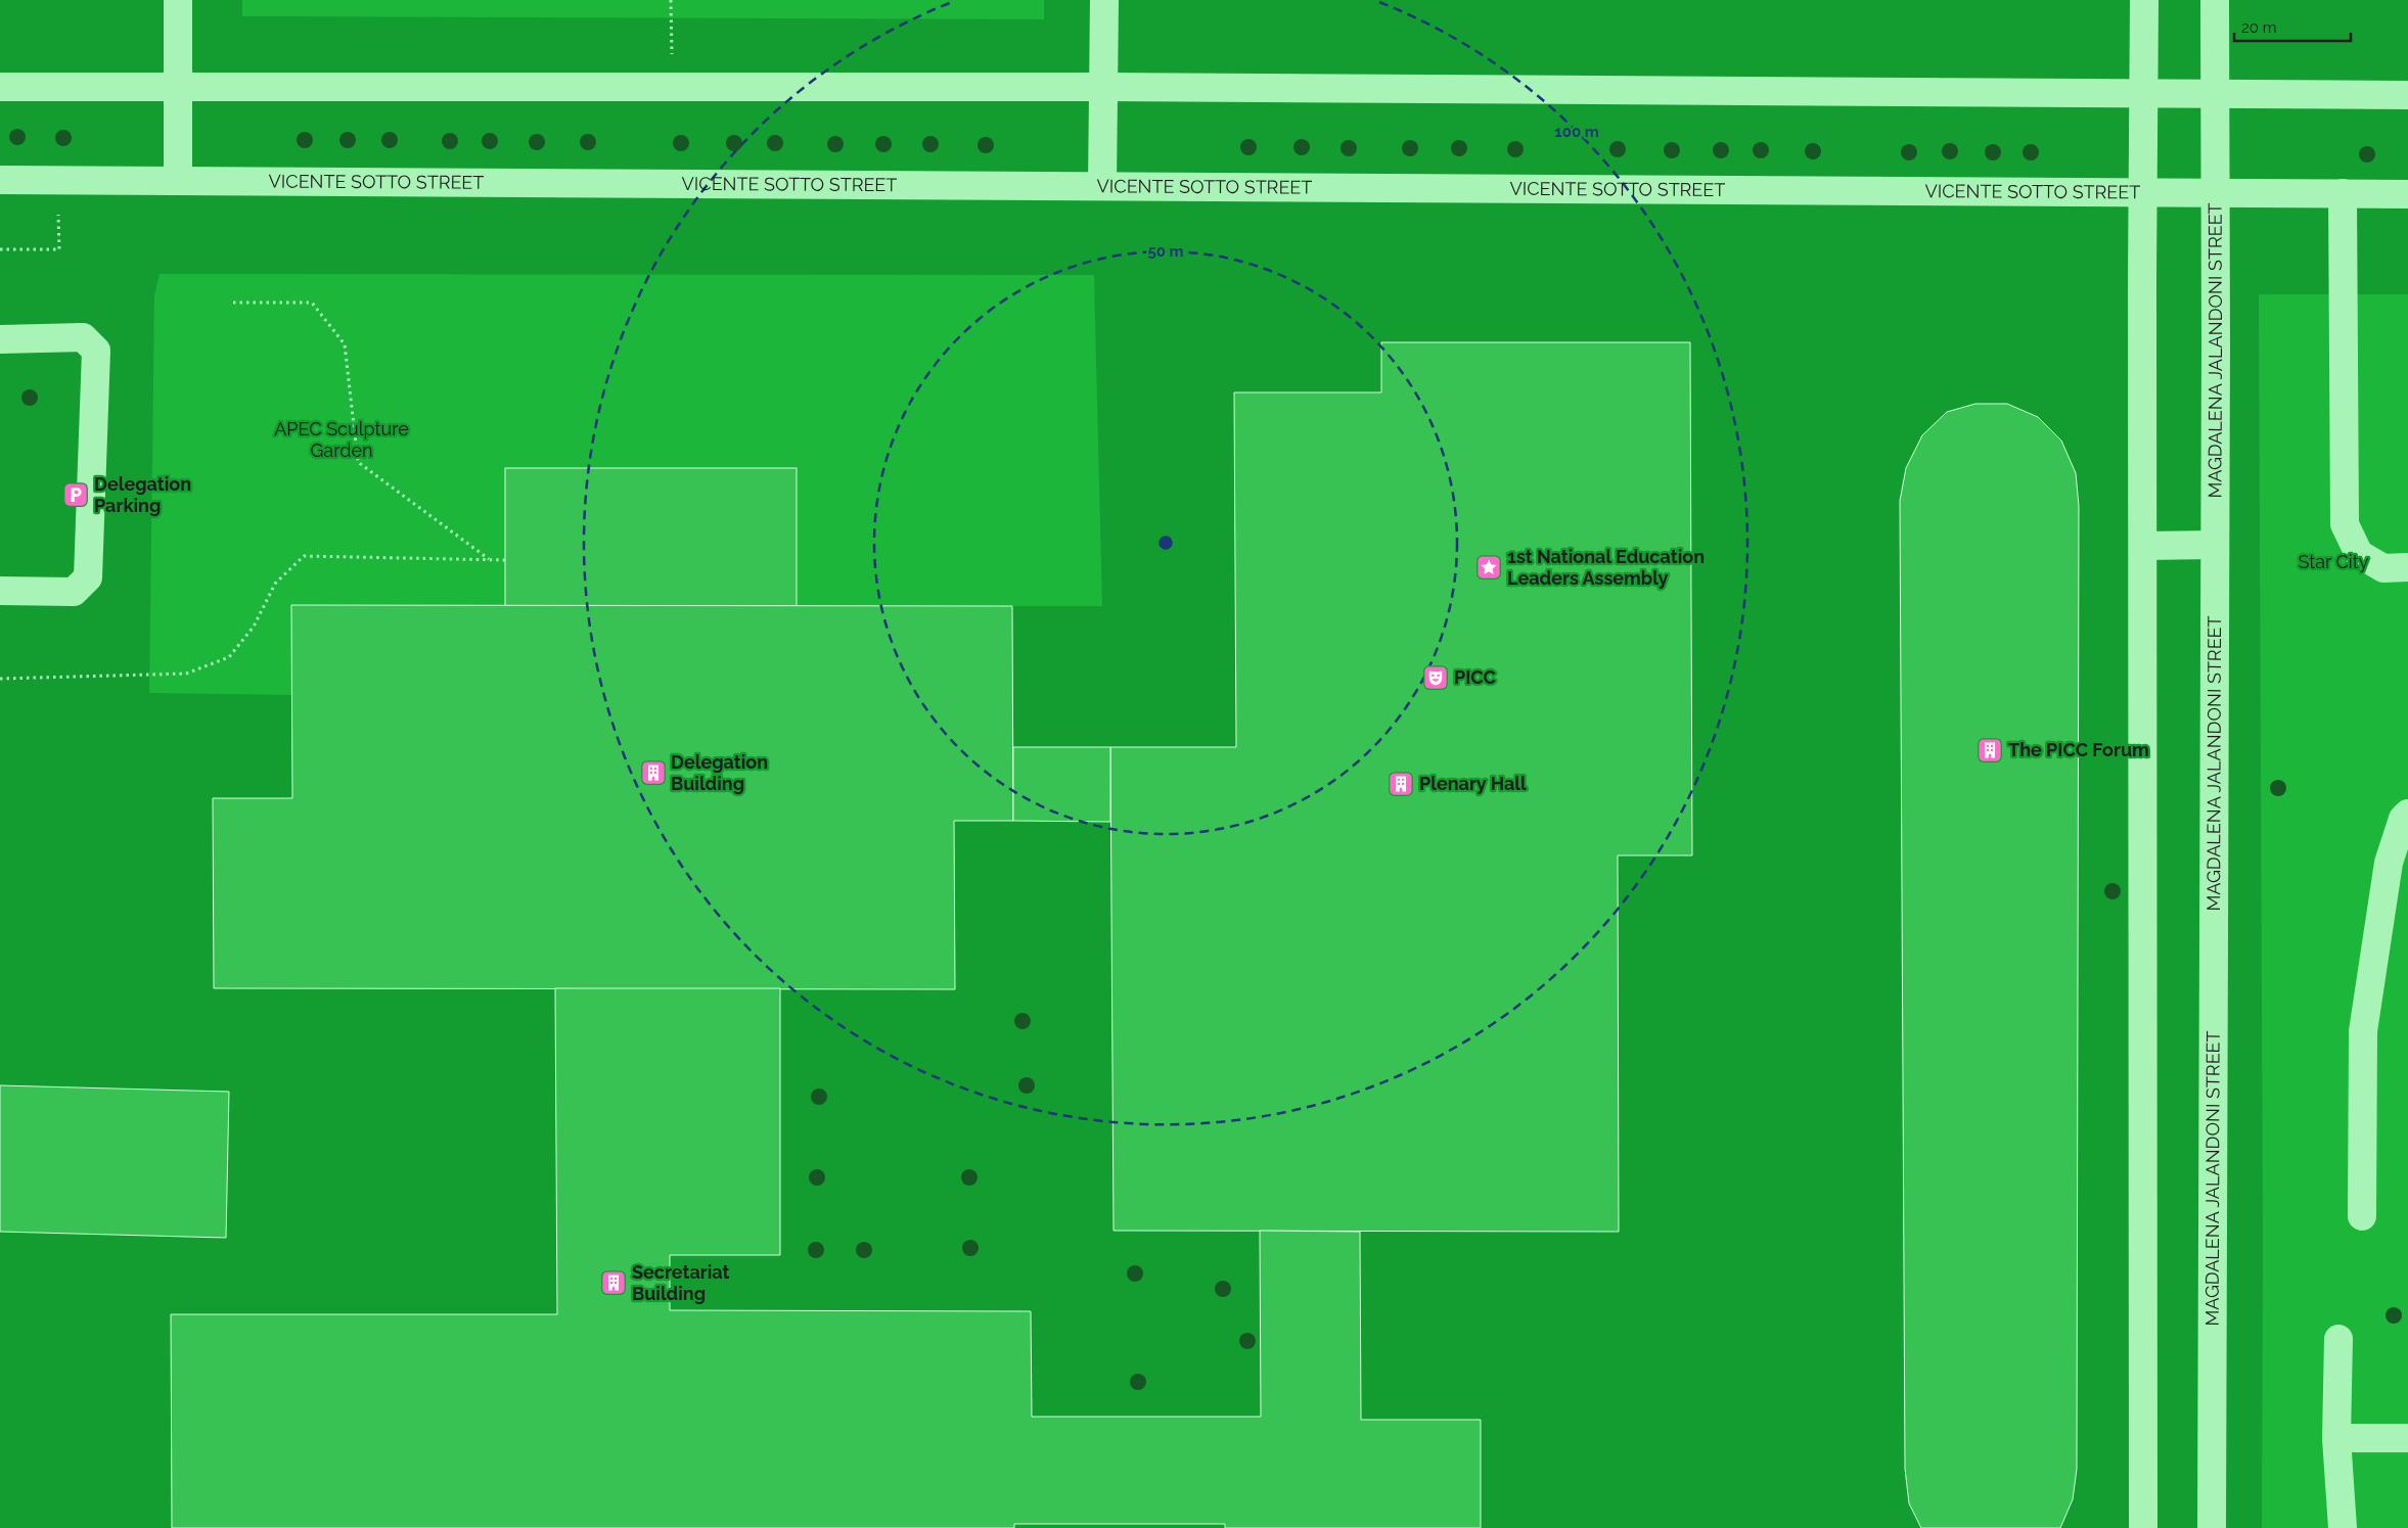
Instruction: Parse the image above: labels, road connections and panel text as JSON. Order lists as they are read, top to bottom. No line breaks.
{"streets":{"street":["VICENTE SOTTO STREET","MAGDALENA JALANDONI STREET"]},"crossings":[["VICENTE SOTTO STREET","MAGDALENA JALANDONI STREET"]],"parks":["APEC Sculpture Garden","Star City"],"places":{"parking":["Delegation Parking"],"place":["1st National Education Leaders Assembly"],"theatre":["PICC"],"building":["The PICC Forum","Delegation Building","Plenary Hall","Secretariat Building"]},"scale_bar":"20 m","rings":["100 m","50 m"]}
